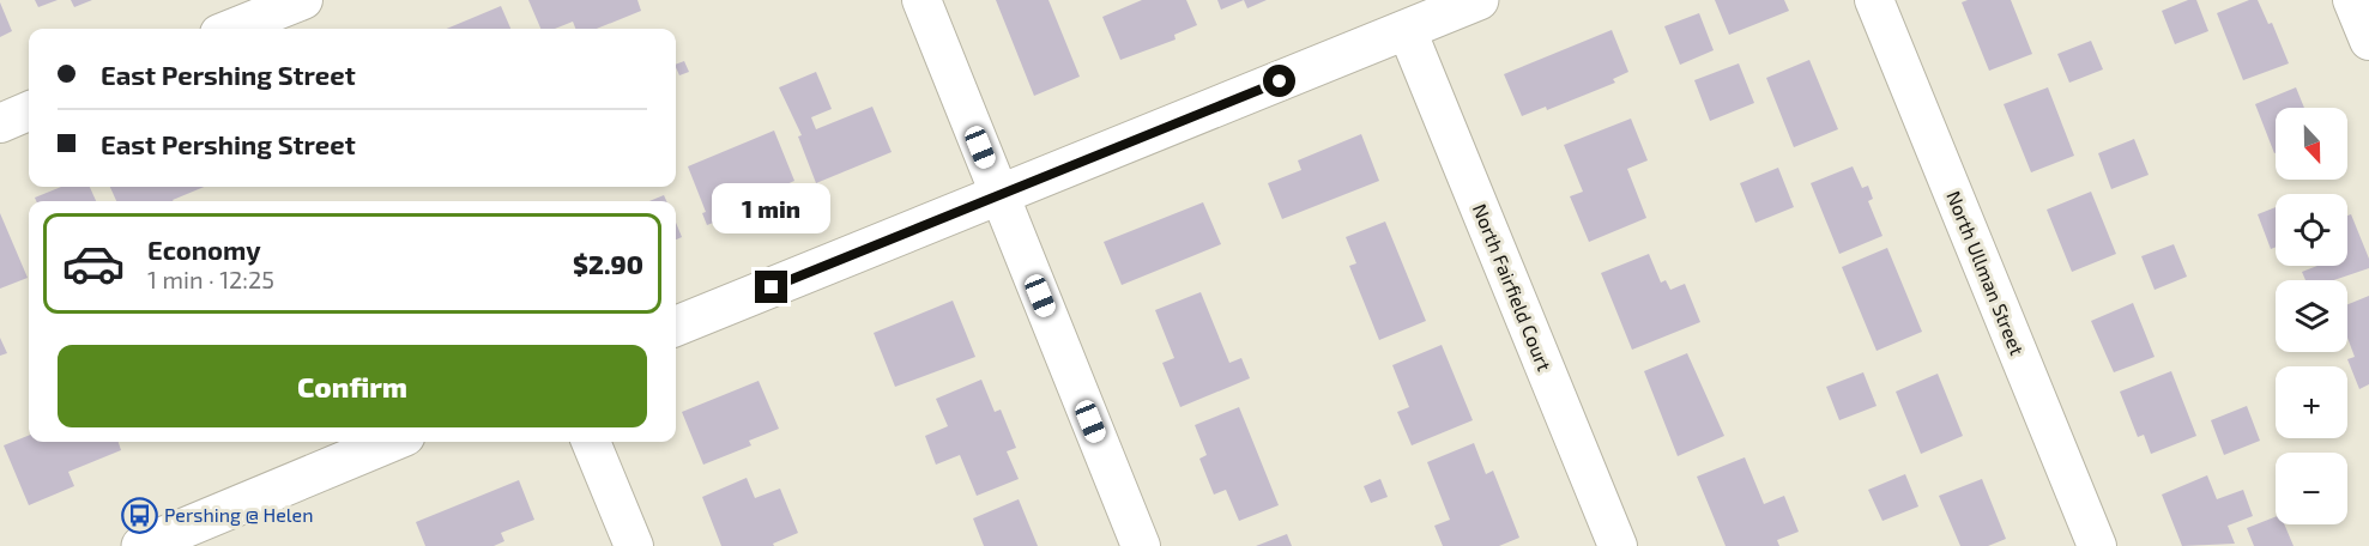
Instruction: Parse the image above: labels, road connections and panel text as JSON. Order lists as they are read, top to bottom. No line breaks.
{"streets":{"street":["North Ullman Street","North Fairfield Court"]},"places":{"bus stop":["Pershing @ Helen"]},"north":"bottom","page":{"banner":["East Pershing Street","East Pershing Street"],"map_buttons":["+","−"],"bubble":"1 min","list":[{"name":"Economy","note":"1 min · 12:25","value":"$2.90"}],"buttons":"Confirm"}}
